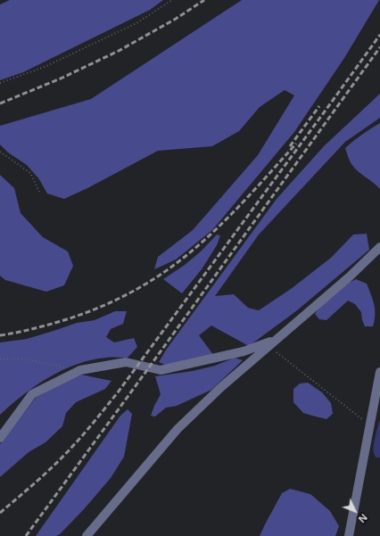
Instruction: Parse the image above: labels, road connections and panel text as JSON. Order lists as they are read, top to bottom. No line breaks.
{"north":"bottom right"}
